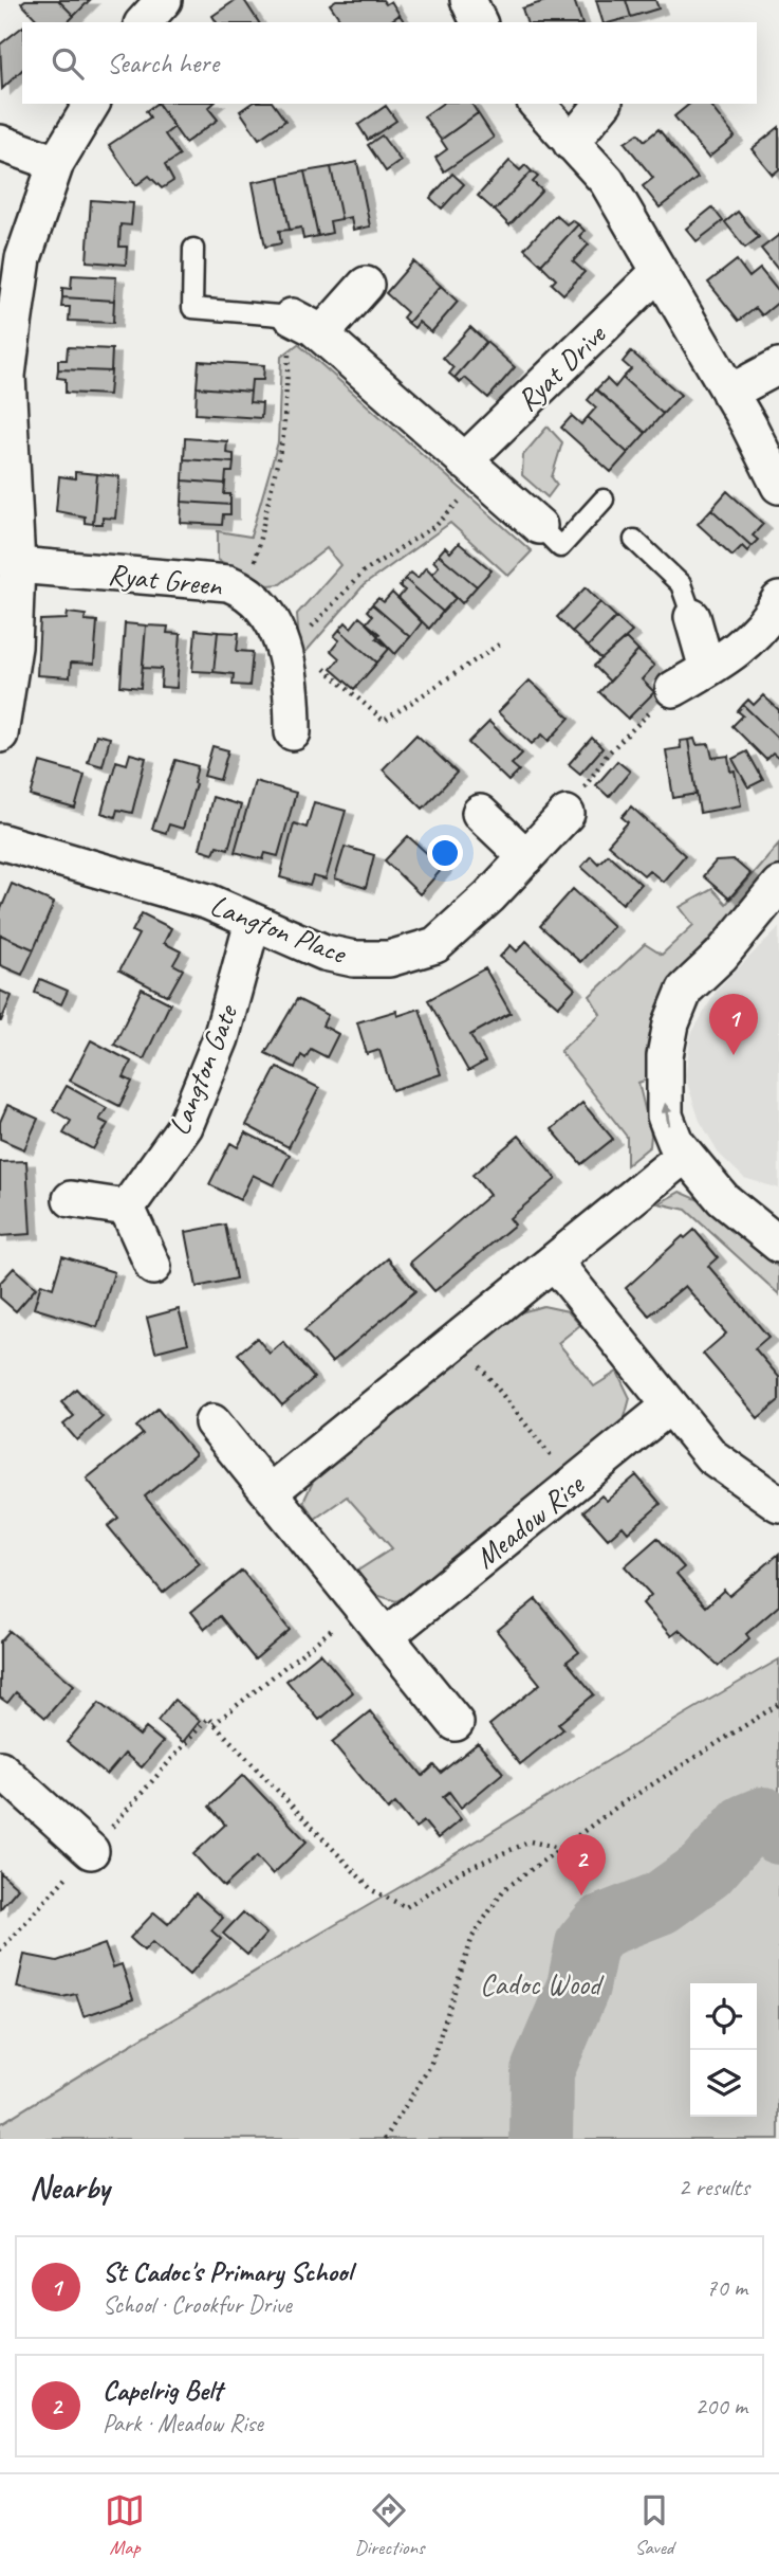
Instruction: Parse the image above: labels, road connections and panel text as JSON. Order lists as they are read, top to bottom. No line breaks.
{"streets":{"street":["Ryat Drive","Ryat Green","Langton Place","Langton Gate","Meadow Rise"]},"crossings":[["Langton Place","Langton Gate"]],"parks":["Cadoc Wood"],"page":{"search":"Search here","pins":["1","2"],"heading":["Nearby","2 results"],"list":[{"mark":"1","name":"St Cadoc's Primary School","note":"School · Crookfur Drive","value":"70 m"},{"mark":"2","name":"Capelrig Belt","note":"Park · Meadow Rise","value":"200 m"}],"nav":["Map","Directions","Saved"]}}
